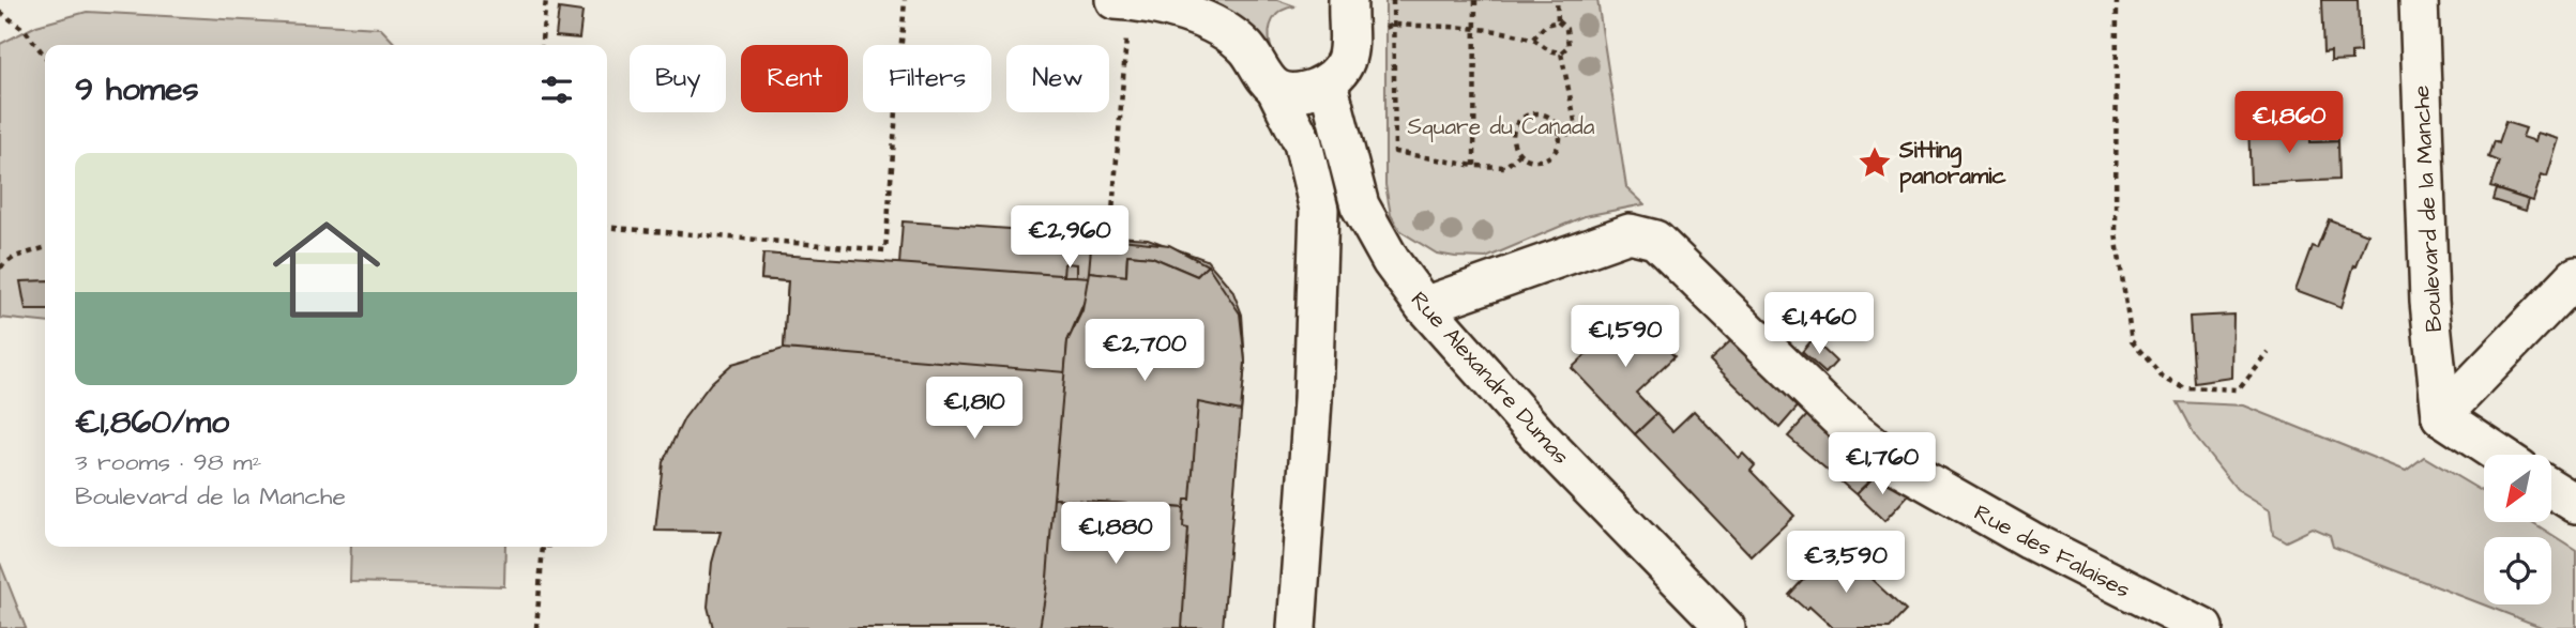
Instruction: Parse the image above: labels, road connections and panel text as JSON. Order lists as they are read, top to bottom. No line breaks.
{"streets":{"street":["Boulevard de la Manche","Rue Alexandre Dumas","Rue des Falaises"]},"crossings":[["Rue Alexandre Dumas","Rue des Falaises"]],"parks":["Square du Canada"],"places":{"place":["Sitting panoramic"]},"north":"bottom left","page":{"chip":["Buy","Rent","Filters","New"],"heading":"9 homes","price":["€1,860","€2,960","€1,460","€1,590","€2,700","€1,810","€1,760","€1,880","€3,590"],"list":[{"name":"€1,860/mo","note":"3 rooms · 98 m² · Boulevard de la Manche"}]}}
